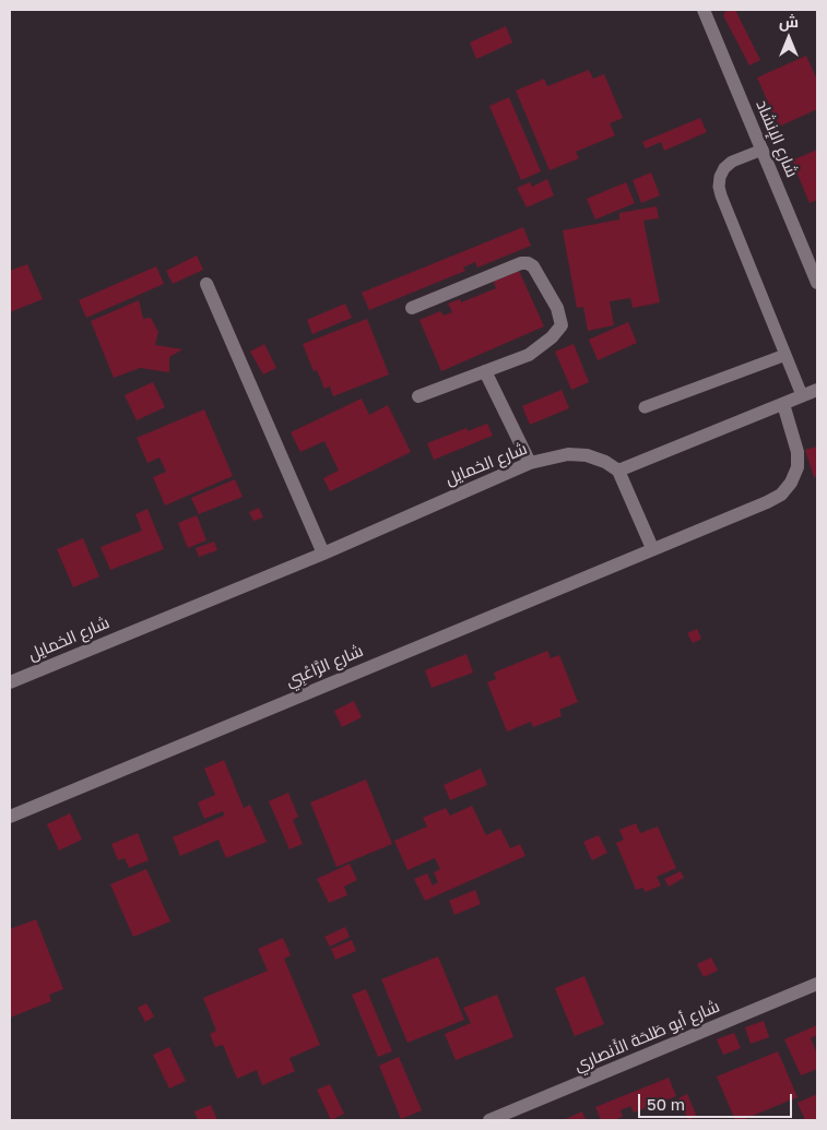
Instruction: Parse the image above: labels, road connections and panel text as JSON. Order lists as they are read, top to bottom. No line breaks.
{"streets":{"street":["شارع الإنشاد","شارع الخمايل","شارع الرَّاعْبِي","شارع أبو طَلحَة الأَنصاري"]},"scale_bar":"50 m","north":"top"}
